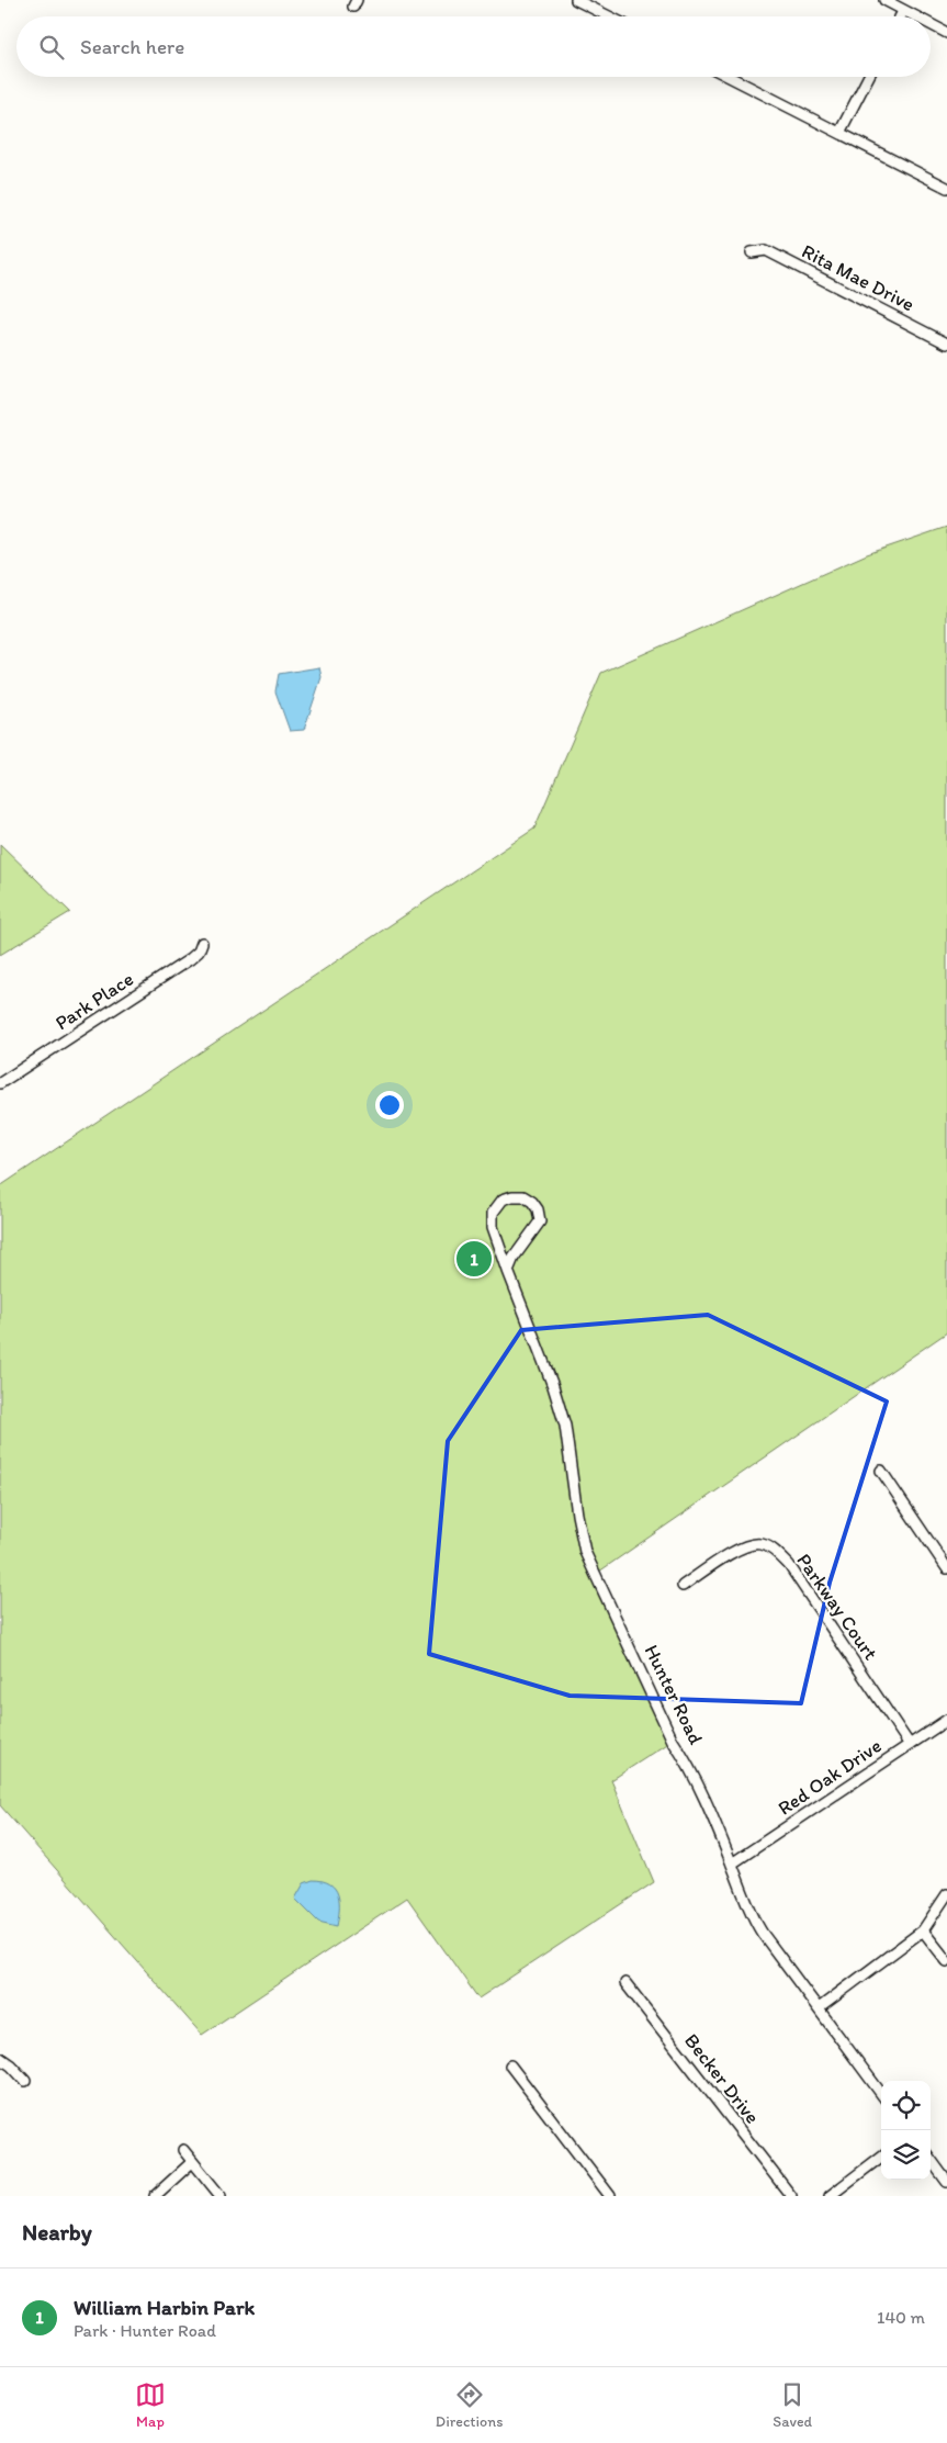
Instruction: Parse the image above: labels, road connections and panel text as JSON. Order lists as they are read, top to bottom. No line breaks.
{"streets":{"street":["Rita Mae Drive","Park Place","Parkway Court","Hunter Road","Red Oak Drive","Becker Drive"]},"crossings":[["Parkway Court","Red Oak Drive"],["Hunter Road","Red Oak Drive"]],"page":{"search":"Search here","pins":"1","heading":"Nearby","list":[{"mark":"1","name":"William Harbin Park","note":"Park · Hunter Road","value":"140 m"}],"nav":["Map","Directions","Saved"]}}
